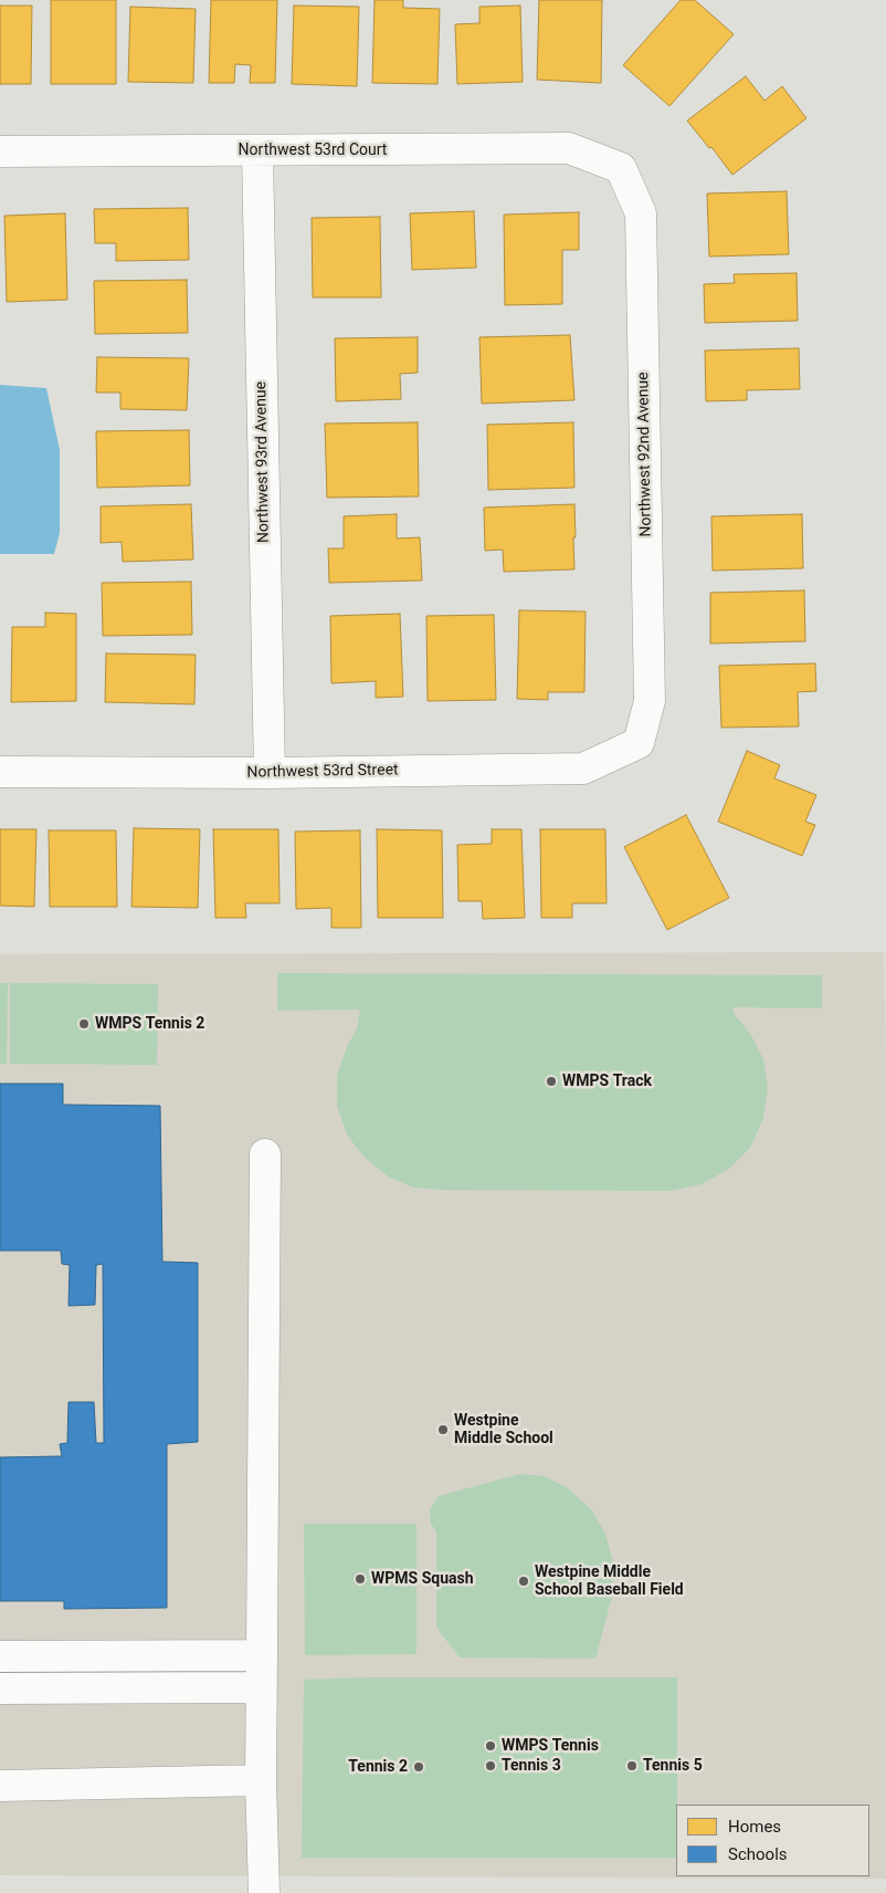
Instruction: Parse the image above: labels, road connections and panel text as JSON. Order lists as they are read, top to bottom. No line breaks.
{"streets":{"street":["Northwest 53rd Court","Northwest 92nd Avenue","Northwest 93rd Avenue","Northwest 53rd Street"]},"crossings":[["Northwest 53rd Court","Northwest 92nd Avenue"],["Northwest 53rd Court","Northwest 93rd Avenue"],["Northwest 92nd Avenue","Northwest 53rd Street"],["Northwest 93rd Avenue","Northwest 53rd Street"]],"places":["WMPS Tennis 2","WMPS Track","Westpine Middle School","WPMS Squash","Westpine Middle School Baseball Field","WMPS Tennis","Tennis 3","Tennis 5","Tennis 2"],"legend":["Homes","Schools"]}
